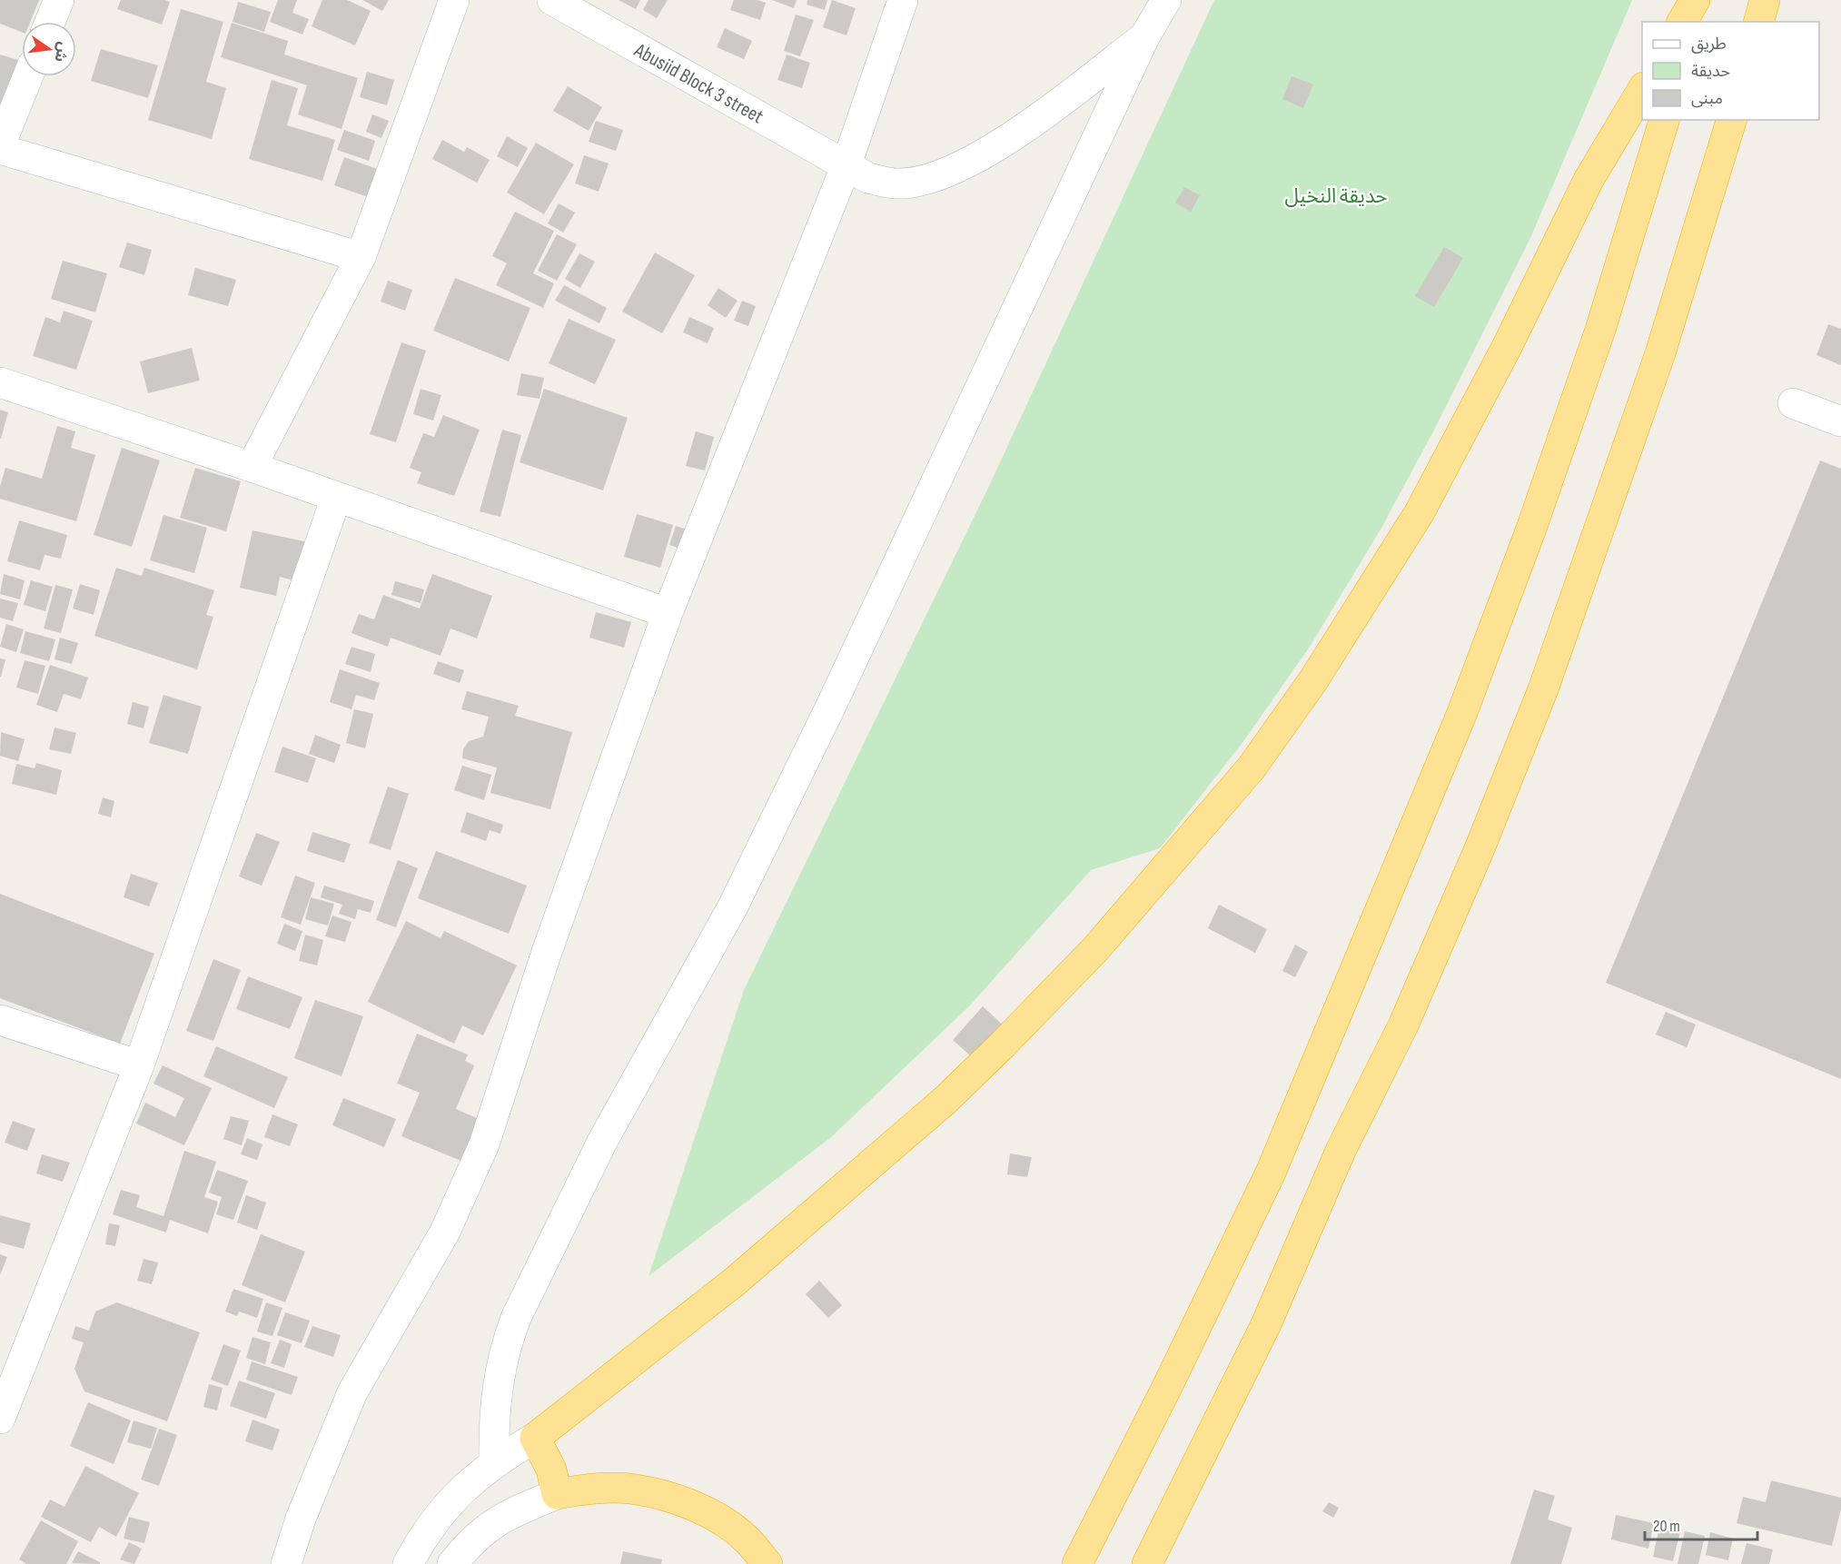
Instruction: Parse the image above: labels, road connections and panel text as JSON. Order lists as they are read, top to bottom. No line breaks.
{"streets":{"street":["Abusiid Block 3 street"]},"parks":["حديقة النخيل"],"legend":["طريق","حديقة","مبنى"],"scale_bar":"20 m","north":"right"}
